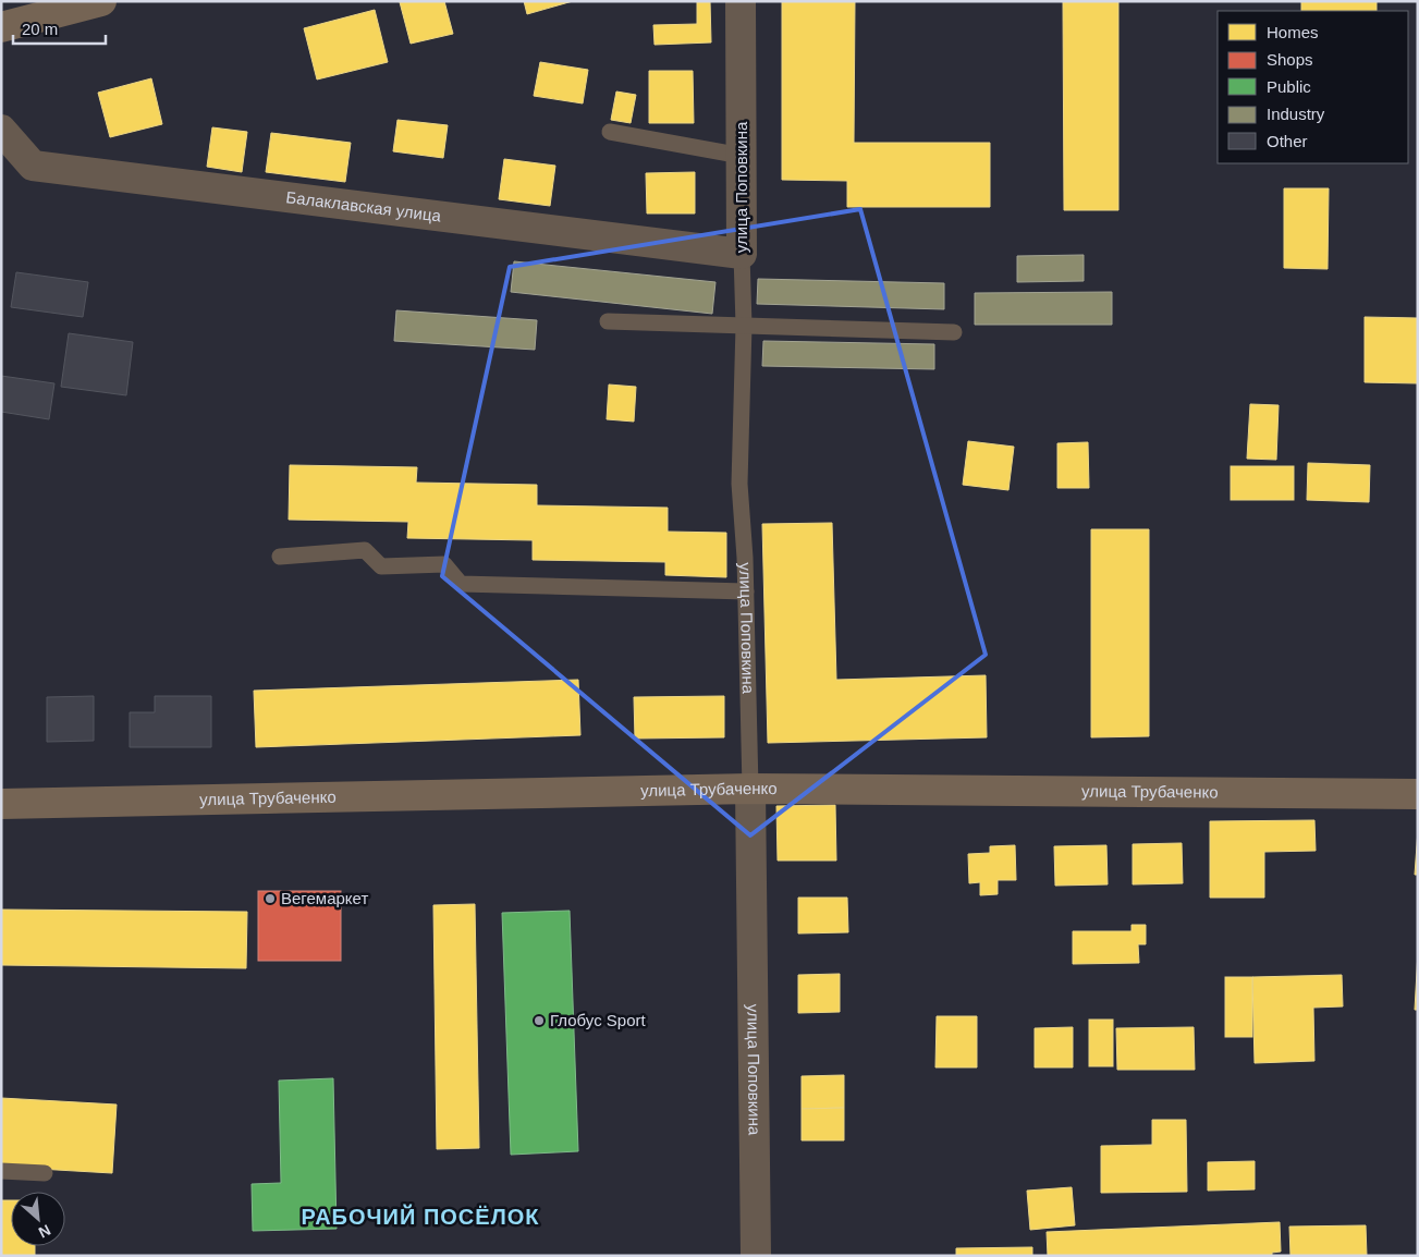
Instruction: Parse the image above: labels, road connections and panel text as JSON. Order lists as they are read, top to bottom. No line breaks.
{"streets":{"street":["улица Поповкина","Балаклавская улица","улица Трубаченко"]},"crossings":[["улица Поповкина","Балаклавская улица"],["улица Поповкина","улица Трубаченко"]],"districts":["РАБОЧИЙ ПОСЁЛОК"],"places":["Вегемаркет","Глобус Sport"],"legend":["Homes","Shops","Public","Industry","Other"],"scale_bar":"20 m","north":"bottom right"}
